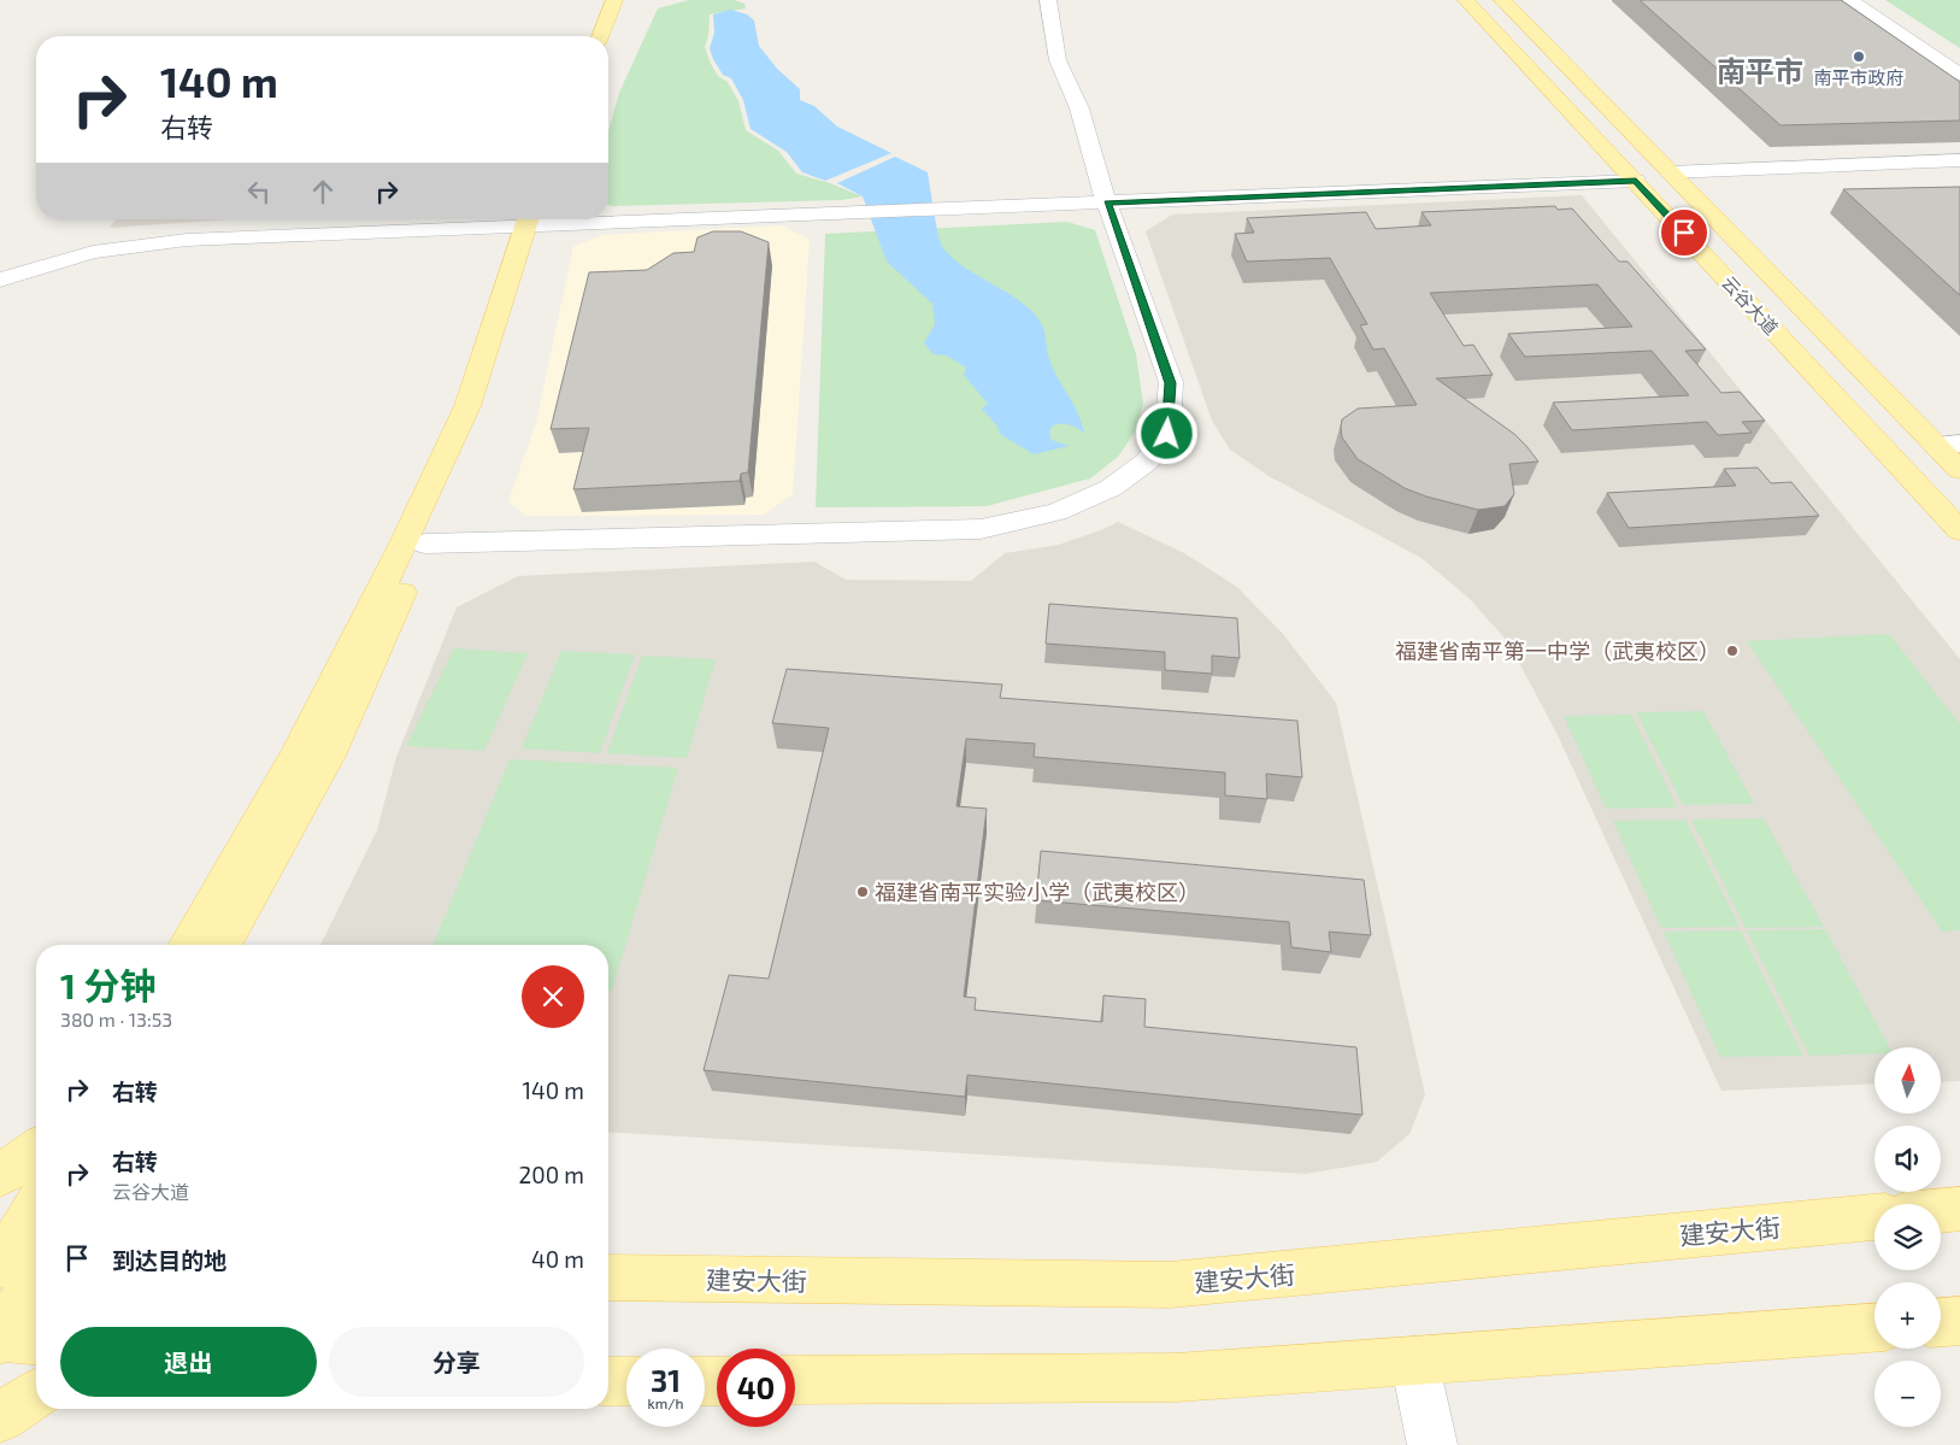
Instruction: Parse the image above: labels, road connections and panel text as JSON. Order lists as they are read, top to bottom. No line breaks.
{"streets":{"main road":["云谷大道","建安大街"]},"districts":["南平市"],"places":["南平市政府","福建省南平第一中学（武夷校区）","福建省南平实验小学（武夷校区）"],"north":"top","page":{"turn":["140 m","右转"],"heading":["1 分钟","380 m · 13:53"],"map_buttons":["+","−"],"list":[{"name":"右转","value":"140 m"},{"name":"右转","note":"云谷大道","value":"200 m"},{"name":"到达目的地","value":"40 m"}],"buttons":["退出","分享"],"speed":"31 km/h","limit":"40"}}
